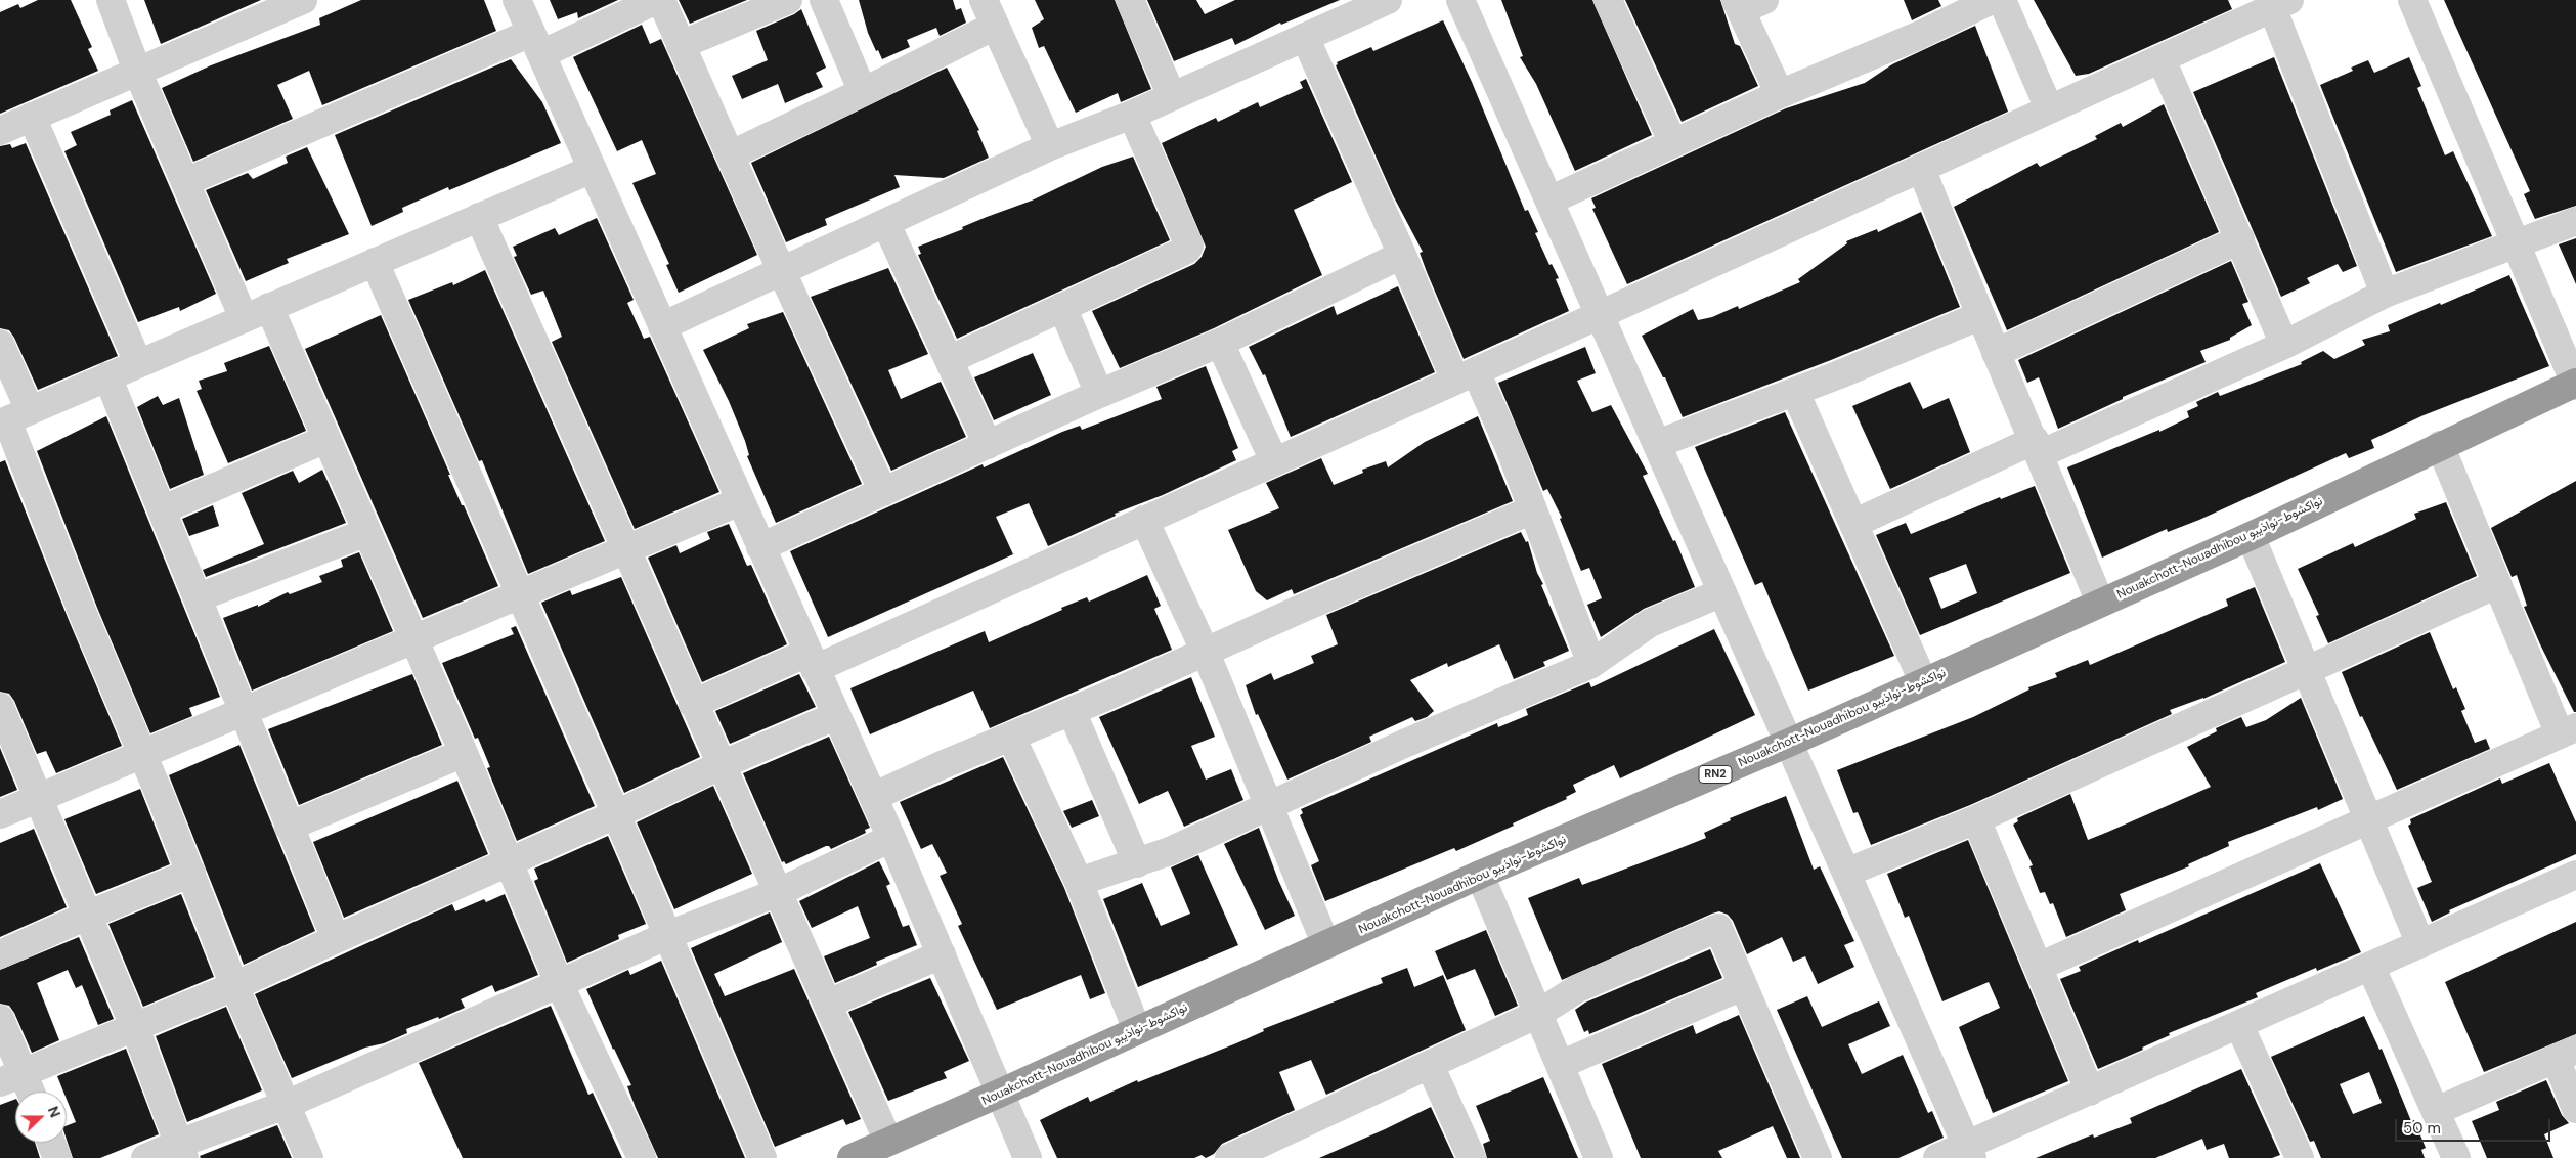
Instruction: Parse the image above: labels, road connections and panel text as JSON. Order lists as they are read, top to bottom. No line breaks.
{"streets":{"highway":["Nouakchott-Nouadhibou نواكشوط-نواذيبو","RN2"]},"scale_bar":"50 m","north":"right"}
